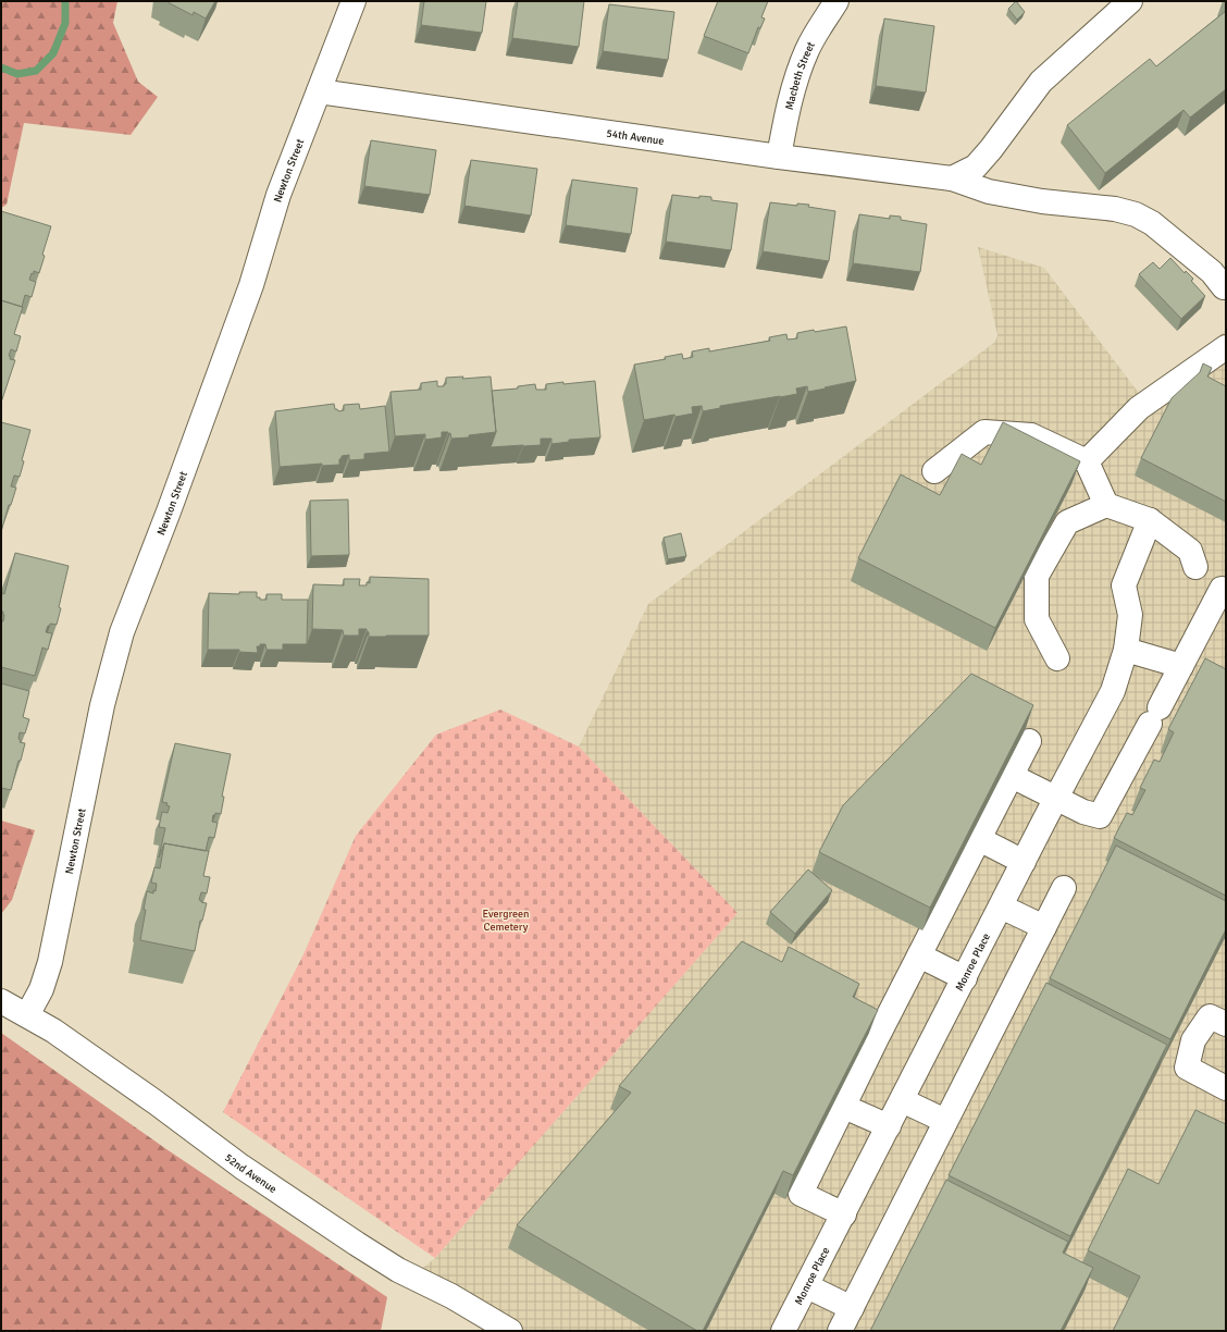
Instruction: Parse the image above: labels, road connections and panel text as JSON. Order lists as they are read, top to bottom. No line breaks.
{"streets":{"street":["Macbeth Street","54th Avenue","Newton Street","Monroe Place","52nd Avenue"]},"crossings":[["Macbeth Street","54th Avenue"],["54th Avenue","Newton Street"],["Newton Street","52nd Avenue"]],"parks":["Evergreen Cemetery"]}
